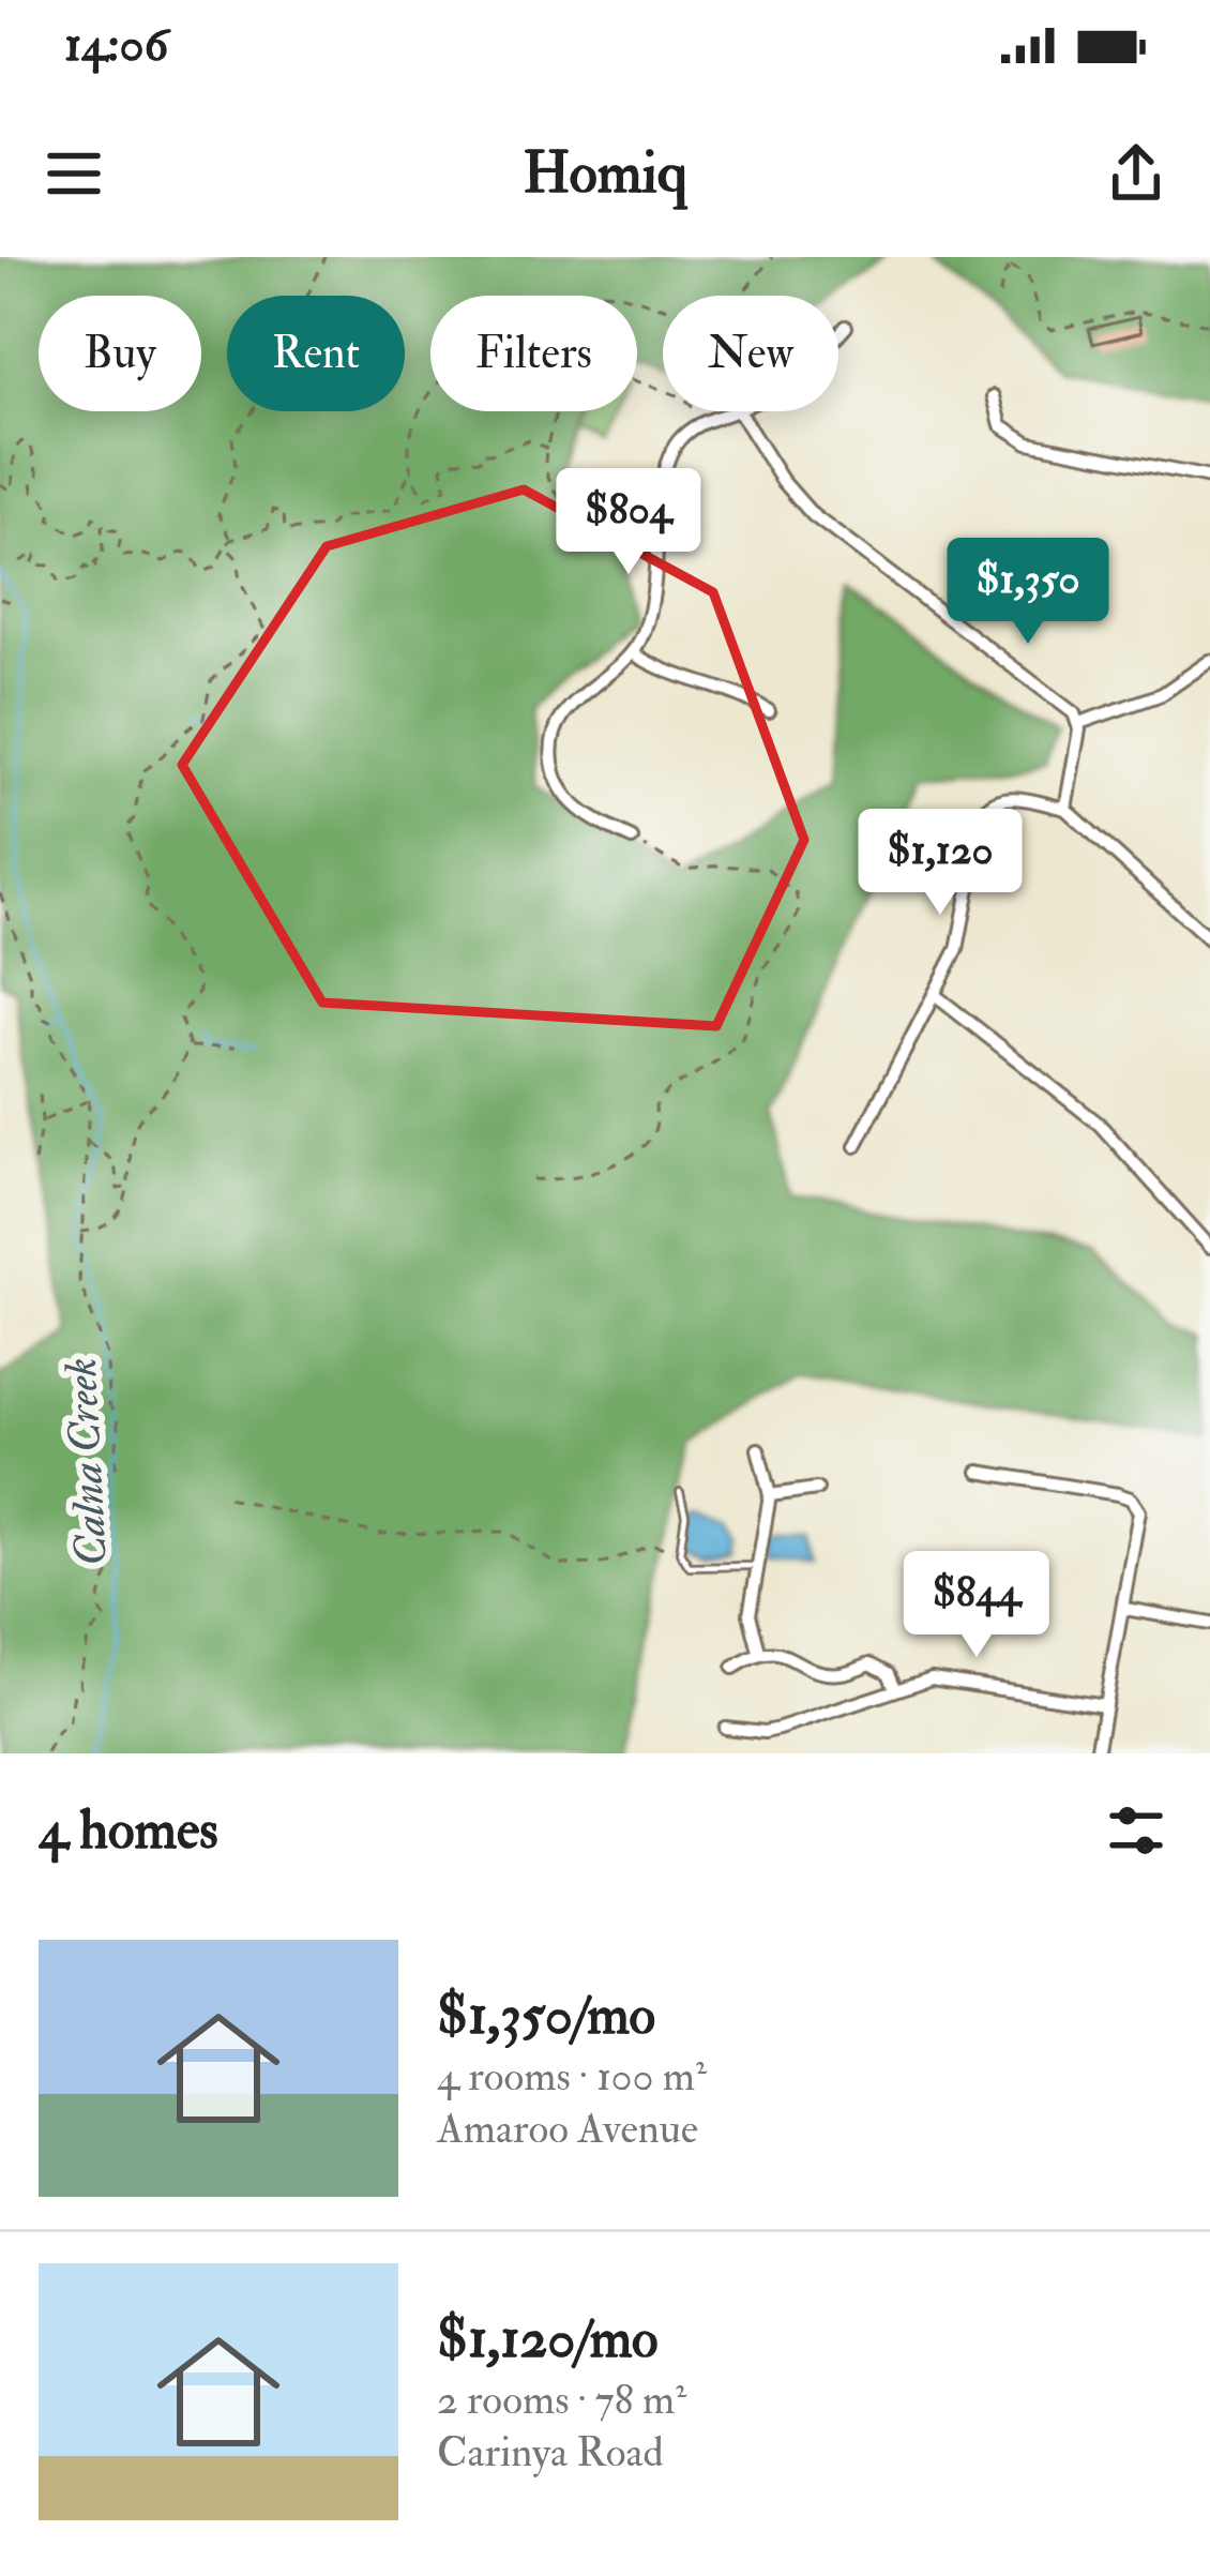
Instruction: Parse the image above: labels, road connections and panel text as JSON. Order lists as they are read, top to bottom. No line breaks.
{"water":["Calna Creek"],"page":{"status":"14:06","header":"Homiq","chip":["Buy","Rent","Filters","New"],"price":["$804","$1,350","$1,120","$844"],"heading":"4 homes","list":[{"name":"$1,350/mo","note":"4 rooms · 100 m² · Amaroo Avenue"},{"name":"$1,120/mo","note":"2 rooms · 78 m² · Carinya Road"}]}}
